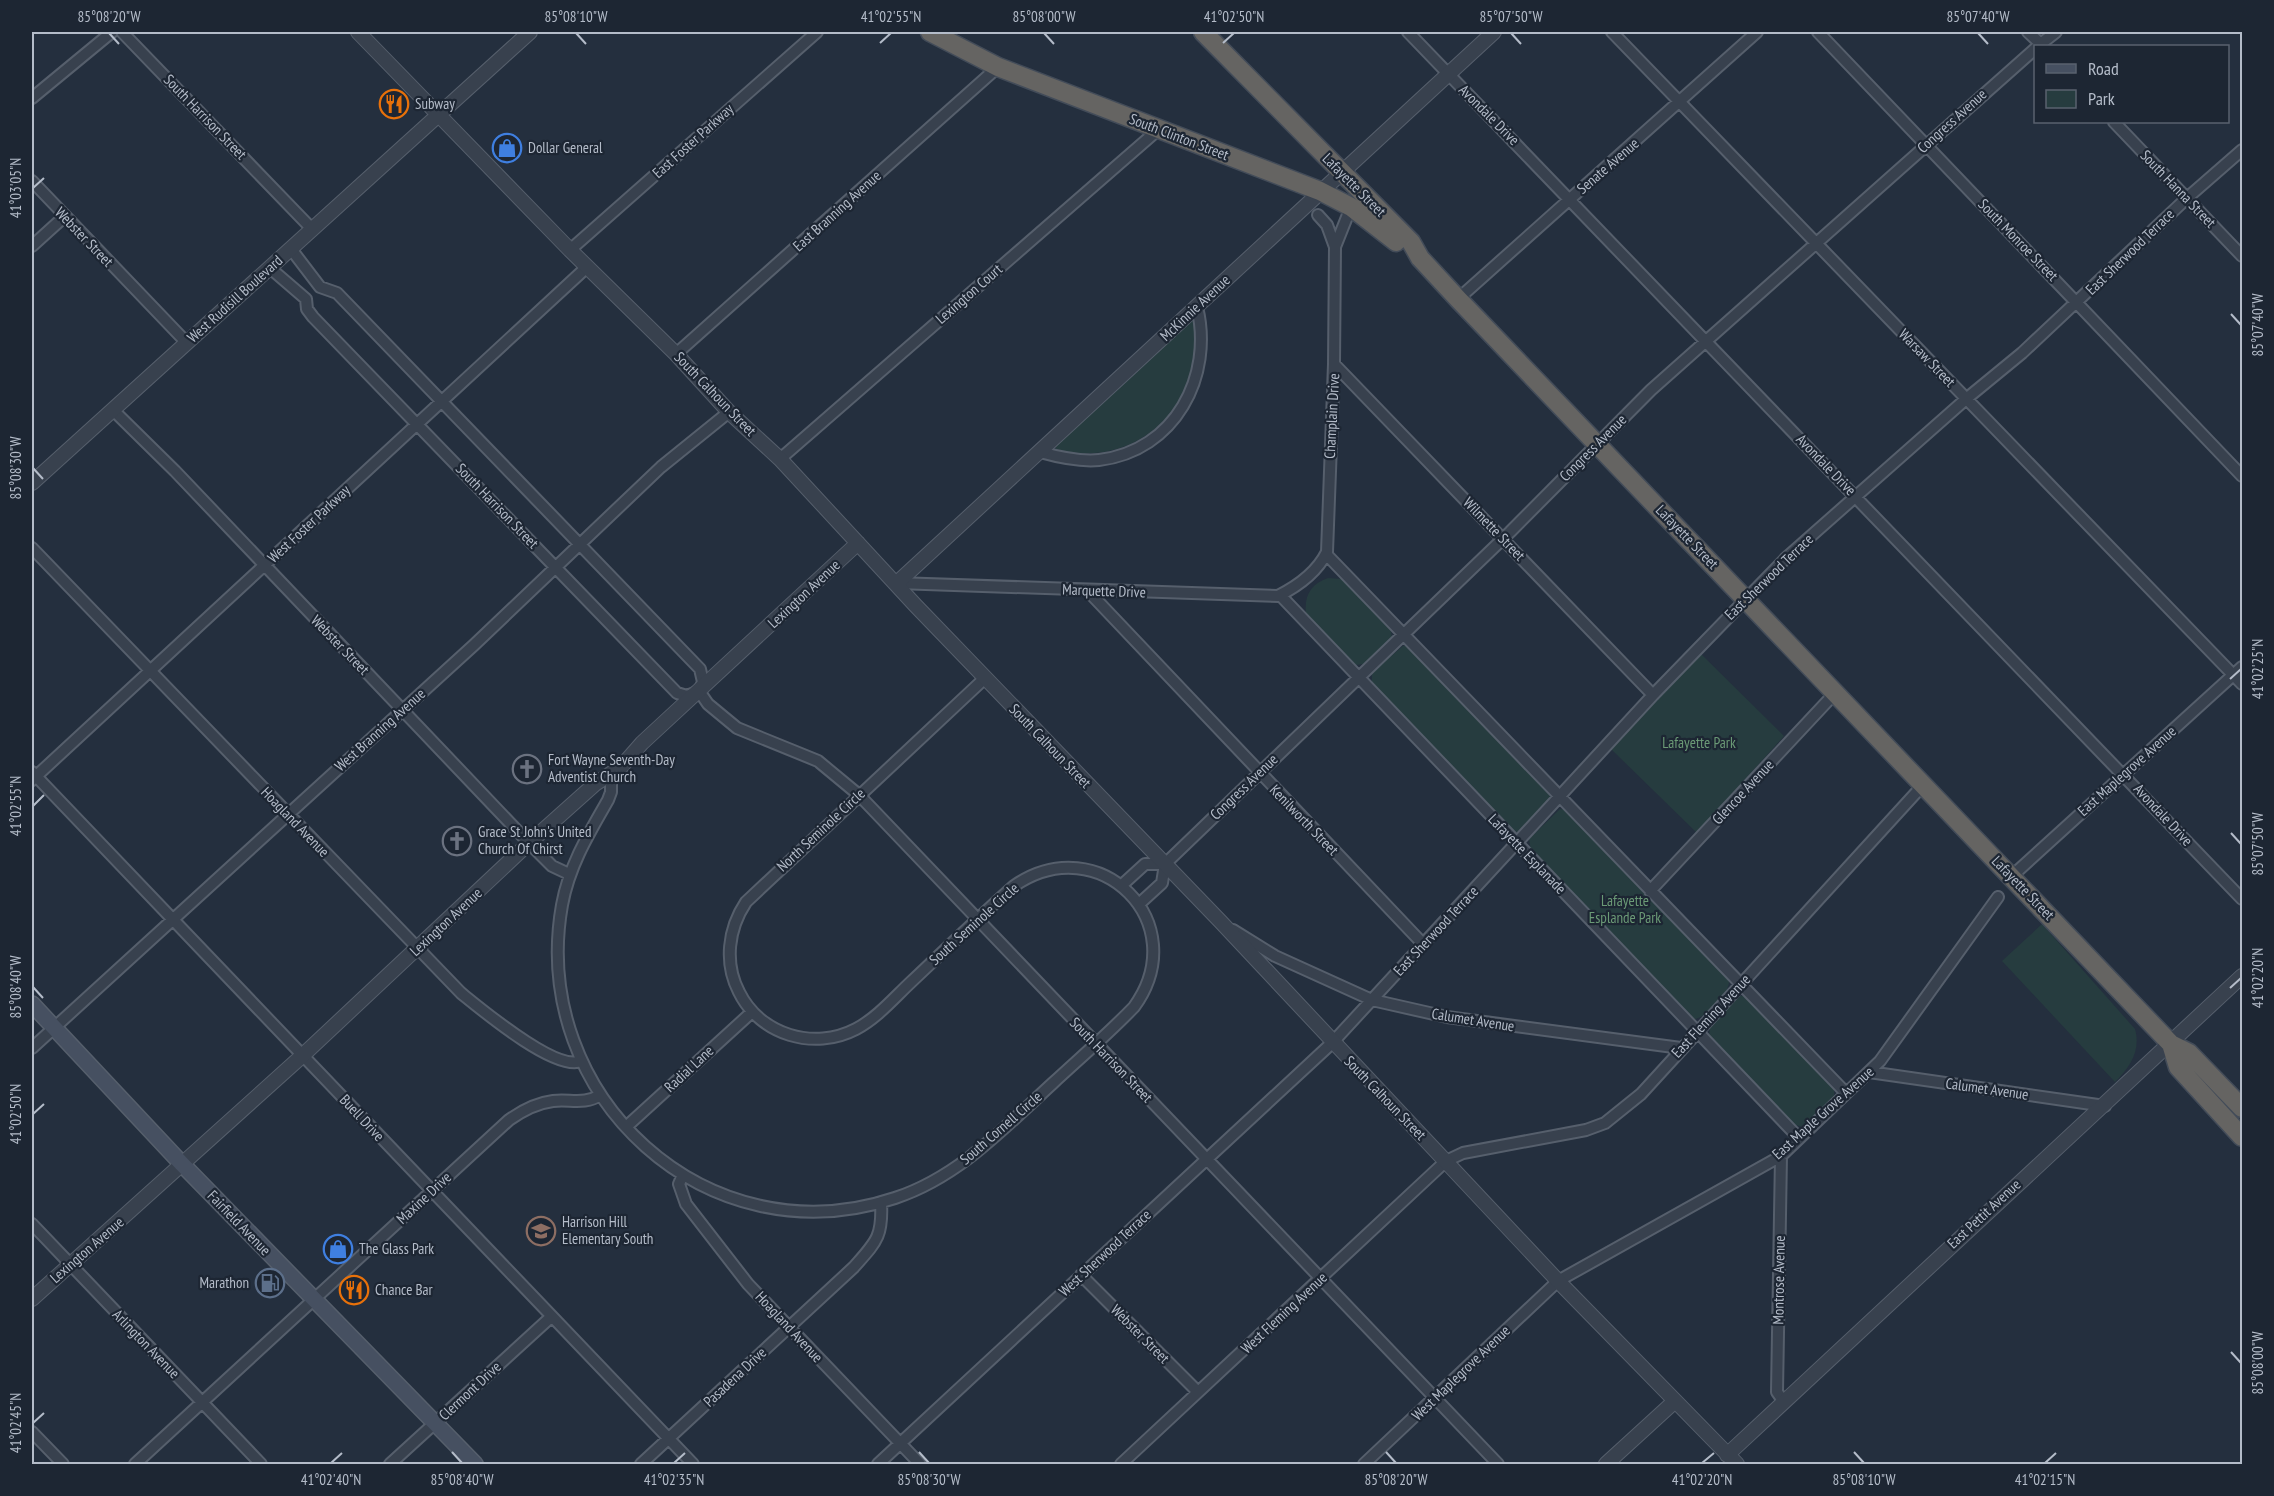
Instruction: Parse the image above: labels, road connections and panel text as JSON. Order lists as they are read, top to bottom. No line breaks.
{"streets":{"highway":["South Clinton Street","Lafayette Street"],"main road":["Fairfield Avenue"],"street":["Avondale Drive","South Harrison Street","Congress Avenue","East Foster Parkway","Senate Avenue","South Hanna Street","East Branning Avenue","Webster Street","South Monroe Street","East Sherwood Terrace","Lexington Court","West Rudisill Boulevard","McKinnie Avenue","Warsaw Street","South Calhoun Street","Champlain Drive","West Foster Parkway","Wilmette Street","Marquette Drive","Lexington Avenue","West Branning Avenue","East Maplegrove Avenue","Glencoe Avenue","Kenilworth Street","Hoagland Avenue","North Seminole Circle","Lafayette Esplanade","South Seminole Circle","East Fleming Avenue","Calumet Avenue","Radial Lane","East Maple Grove Avenue","Buell Drive","South Cornell Circle","Maxine Drive","East Pettit Avenue","West Sherwood Terrace","Montrose Avenue","West Fleming Avenue","Arlington Avenue","West Maplegrove Avenue","Pasadena Drive","Clermont Drive"]},"crossings":[["Avondale Drive","Congress Avenue"],["Avondale Drive","Senate Avenue"],["Avondale Drive","East Sherwood Terrace"],["Avondale Drive","McKinnie Avenue"],["Avondale Drive","East Maplegrove Avenue"],["South Harrison Street","West Rudisill Boulevard"],["South Harrison Street","West Foster Parkway"],["South Harrison Street","Lexington Avenue"],["South Harrison Street","West Branning Avenue"],["South Harrison Street","North Seminole Circle"],["South Harrison Street","South Seminole Circle"],["South Harrison Street","South Cornell Circle"],["South Harrison Street","West Sherwood Terrace"],["South Harrison Street","West Fleming Avenue"],["South Harrison Street","West Maplegrove Avenue"],["Congress Avenue","Lafayette Street"],["Congress Avenue","South Monroe Street"],["Congress Avenue","Warsaw Street"],["Congress Avenue","South Calhoun Street"],["Congress Avenue","Wilmette Street"],["Congress Avenue","Kenilworth Street"],["Congress Avenue","Lafayette Esplanade"],["South Clinton Street","Lafayette Street"],["South Clinton Street","East Branning Avenue"],["South Clinton Street","Lexington Court"],["South Clinton Street","McKinnie Avenue"],["South Clinton Street","Champlain Drive"],["East Foster Parkway","South Calhoun Street"],["Senate Avenue","Lafayette Street"],["Senate Avenue","Warsaw Street"],["Lafayette Street","East Sherwood Terrace"],["Lafayette Street","McKinnie Avenue"],["Lafayette Street","East Maplegrove Avenue"],["Lafayette Street","Glencoe Avenue"],["Lafayette Street","East Fleming Avenue"],["Lafayette Street","East Pettit Avenue"],["South Hanna Street","East Sherwood Terrace"],["East Branning Avenue","South Calhoun Street"],["Webster Street","West Rudisill Boulevard"],["Webster Street","West Foster Parkway"],["Webster Street","Lexington Avenue"],["Webster Street","West Branning Avenue"],["Webster Street","South Cornell Circle"],["Webster Street","West Sherwood Terrace"],["Webster Street","West Fleming Avenue"],["South Monroe Street","East Sherwood Terrace"],["East Sherwood Terrace","Warsaw Street"],["East Sherwood Terrace","South Calhoun Street"],["East Sherwood Terrace","Wilmette Street"],["East Sherwood Terrace","Kenilworth Street"],["East Sherwood Terrace","Lafayette Esplanade"],["East Sherwood Terrace","Calumet Avenue"],["East Sherwood Terrace","West Sherwood Terrace"],["Lexington Court","South Calhoun Street"],["West Rudisill Boulevard","South Calhoun Street"],["McKinnie Avenue","South Calhoun Street"],["McKinnie Avenue","Marquette Drive"],["Warsaw Street","East Maplegrove Avenue"],["South Calhoun Street","West Foster Parkway"],["South Calhoun Street","Marquette Drive"],["South Calhoun Street","Lexington Avenue"],["South Calhoun Street","West Branning Avenue"],["South Calhoun Street","North Seminole Circle"],["South Calhoun Street","East Fleming Avenue"],["South Calhoun Street","Calumet Avenue"],["South Calhoun Street","East Maple Grove Avenue"],["South Calhoun Street","East Pettit Avenue"],["South Calhoun Street","West Sherwood Terrace"],["South Calhoun Street","West Fleming Avenue"],["South Calhoun Street","West Maplegrove Avenue"],["Champlain Drive","Wilmette Street"],["West Foster Parkway","Hoagland Avenue"],["West Foster Parkway","Buell Drive"],["Marquette Drive","Kenilworth Street"],["Marquette Drive","Lafayette Esplanade"],["Lexington Avenue","Hoagland Avenue"],["Lexington Avenue","Buell Drive"],["Lexington Avenue","South Cornell Circle"],["Lexington Avenue","Fairfield Avenue"],["Lexington Avenue","Arlington Avenue"],["West Branning Avenue","Hoagland Avenue"],["West Branning Avenue","Buell Drive"],["West Branning Avenue","Fairfield Avenue"],["Hoagland Avenue","South Cornell Circle"],["Hoagland Avenue","West Sherwood Terrace"],["Hoagland Avenue","Pasadena Drive"],["North Seminole Circle","South Seminole Circle"],["North Seminole Circle","Radial Lane"],["Lafayette Esplanade","East Fleming Avenue"],["Lafayette Esplanade","East Maple Grove Avenue"],["South Seminole Circle","Radial Lane"],["South Seminole Circle","South Cornell Circle"],["East Fleming Avenue","Calumet Avenue"],["East Fleming Avenue","West Fleming Avenue"],["Calumet Avenue","East Maple Grove Avenue"],["Calumet Avenue","East Pettit Avenue"],["Radial Lane","South Cornell Circle"],["East Maple Grove Avenue","Montrose Avenue"],["East Maple Grove Avenue","West Maplegrove Avenue"],["Buell Drive","Maxine Drive"],["Buell Drive","Pasadena Drive"],["Buell Drive","Clermont Drive"],["South Cornell Circle","Maxine Drive"],["South Cornell Circle","Pasadena Drive"],["Maxine Drive","Fairfield Avenue"],["Maxine Drive","Arlington Avenue"],["East Pettit Avenue","Montrose Avenue"],["Fairfield Avenue","Clermont Drive"]],"parks":["Lafayette Park","Lafayette Esplande Park"],"places":{"restaurant":["Subway","Chance Bar"],"shop":["Dollar General","The Glass Park"],"church":["Fort Wayne Seventh-Day Adventist Church","Grace St John's United Church Of Chirst"],"school or university":["Harrison Hill Elementary South"],"fuel station":["Marathon"]},"legend":["Road","Park"],"coordinates":["85°08'20\"W","85°08'10\"W","41°02'55\"N","85°08'00\"W","41°02'50\"N","85°07'50\"W","85°07'40\"W","41°03'05\"N","85°08'30\"W","41°02'25\"N","41°02'20\"N","85°08'40\"W","41°02'45\"N","41°02'40\"N","41°02'35\"N","41°02'15\"N"]}
